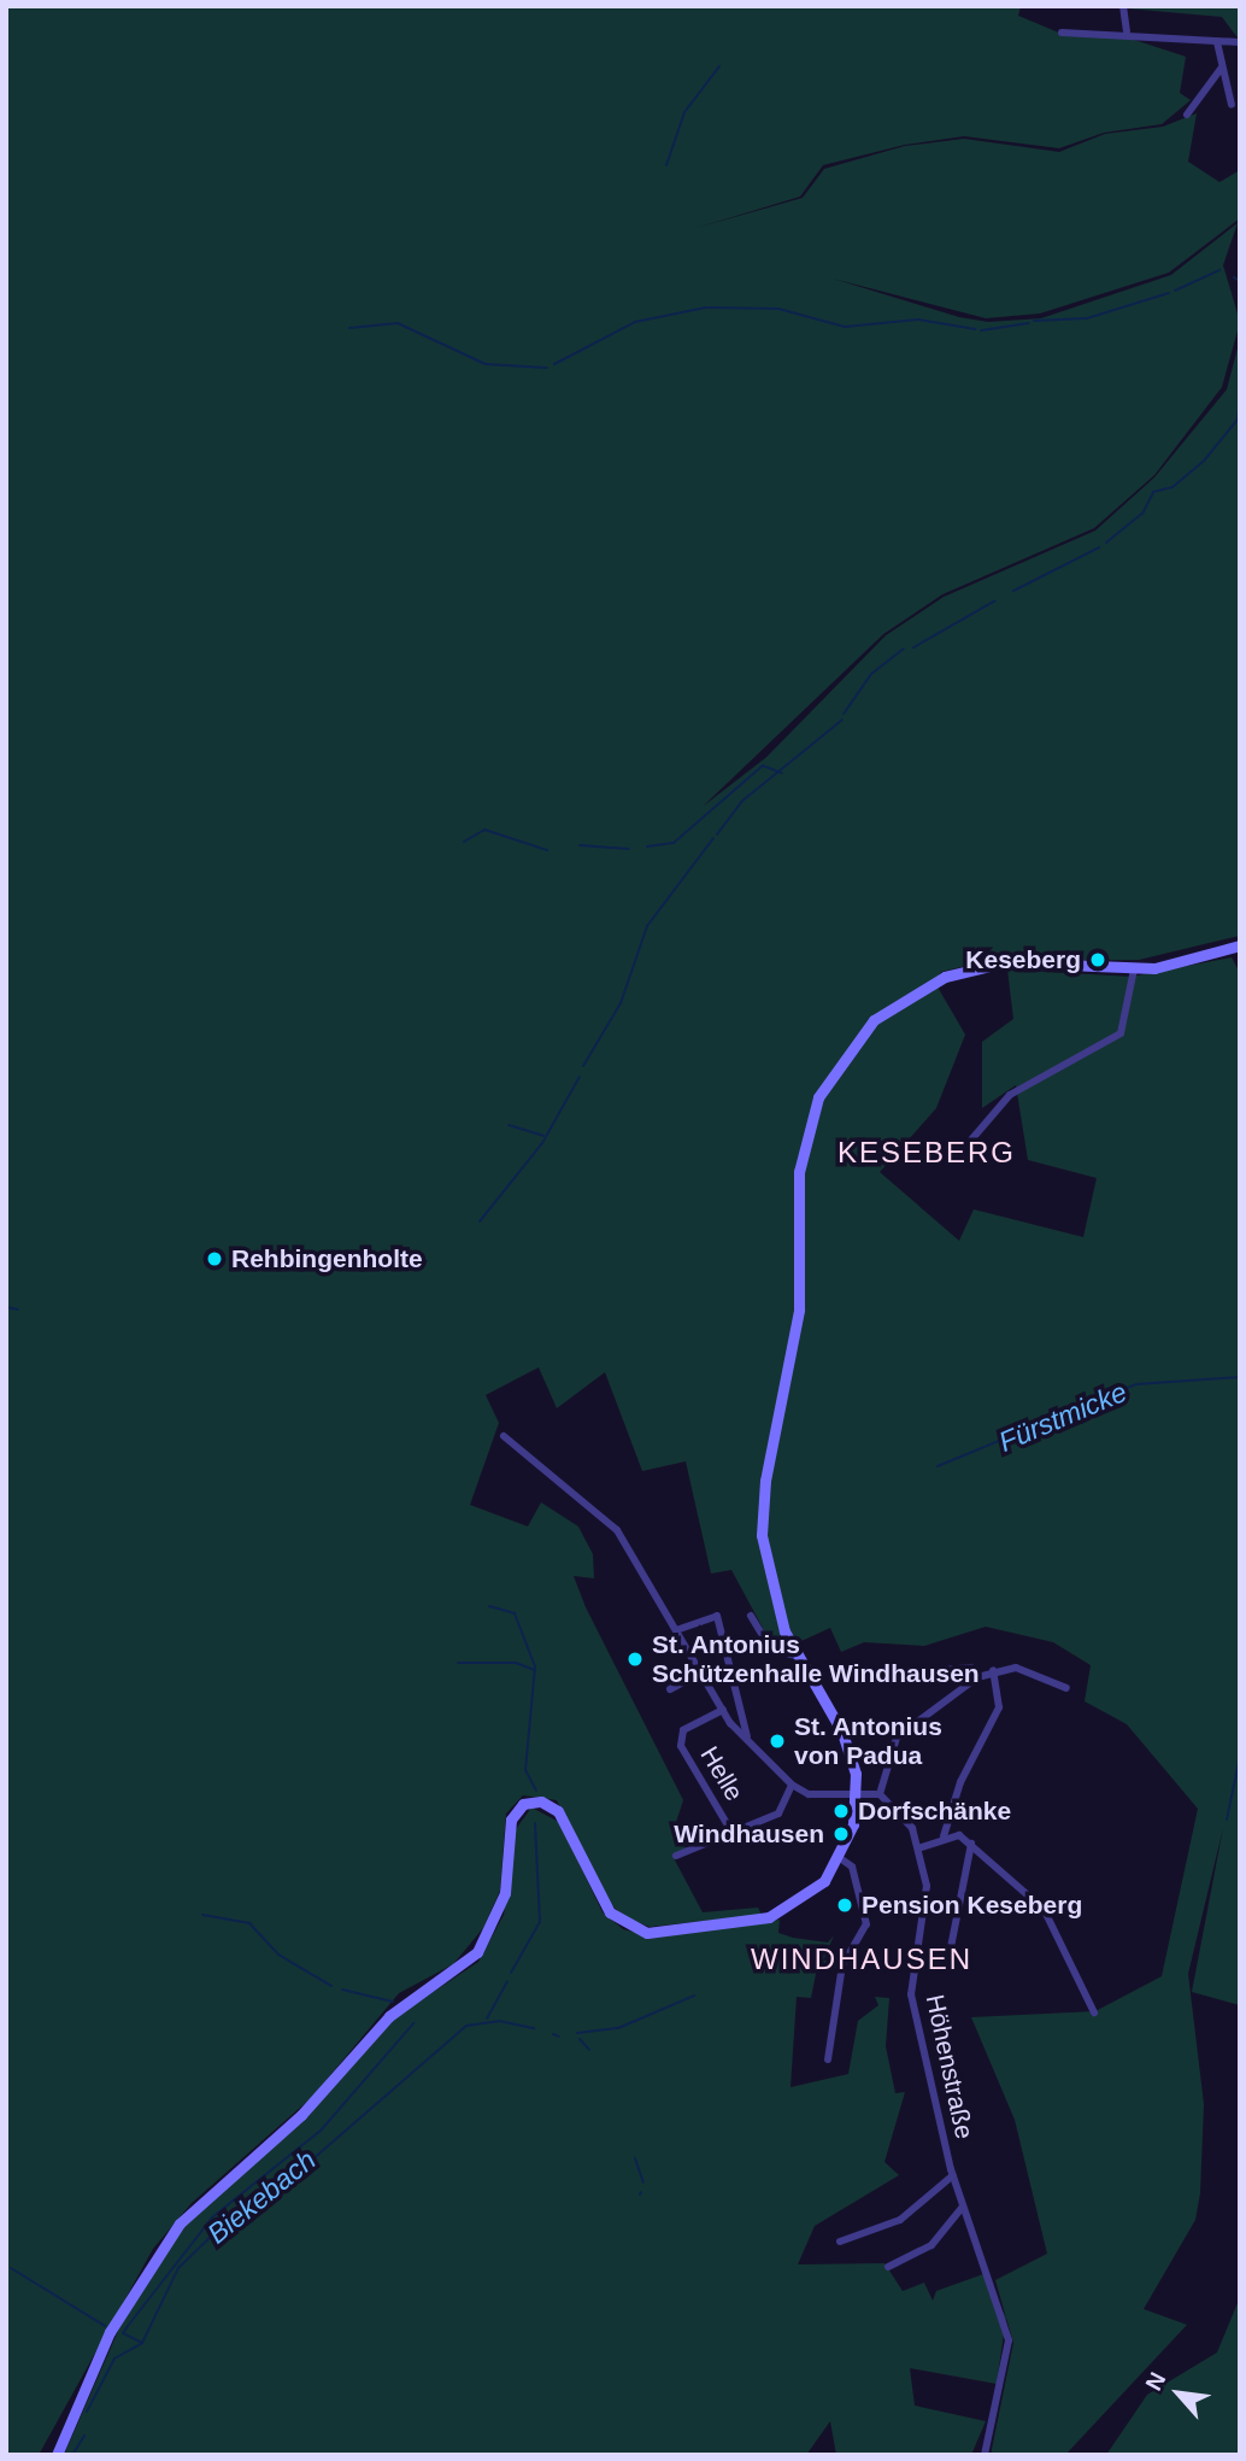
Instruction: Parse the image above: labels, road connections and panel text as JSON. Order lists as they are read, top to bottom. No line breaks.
{"streets":{"street":["Helle","Höhenstraße"]},"districts":["KESEBERG","WINDHAUSEN"],"water":["Fürstmicke","Biekebach"],"places":["Keseberg","Rehbingenholte","St. Antonius Schützenhalle Windhausen","St. Antonius von Padua","Dorfschänke","Windhausen","Pension Keseberg"],"north":"top left"}
